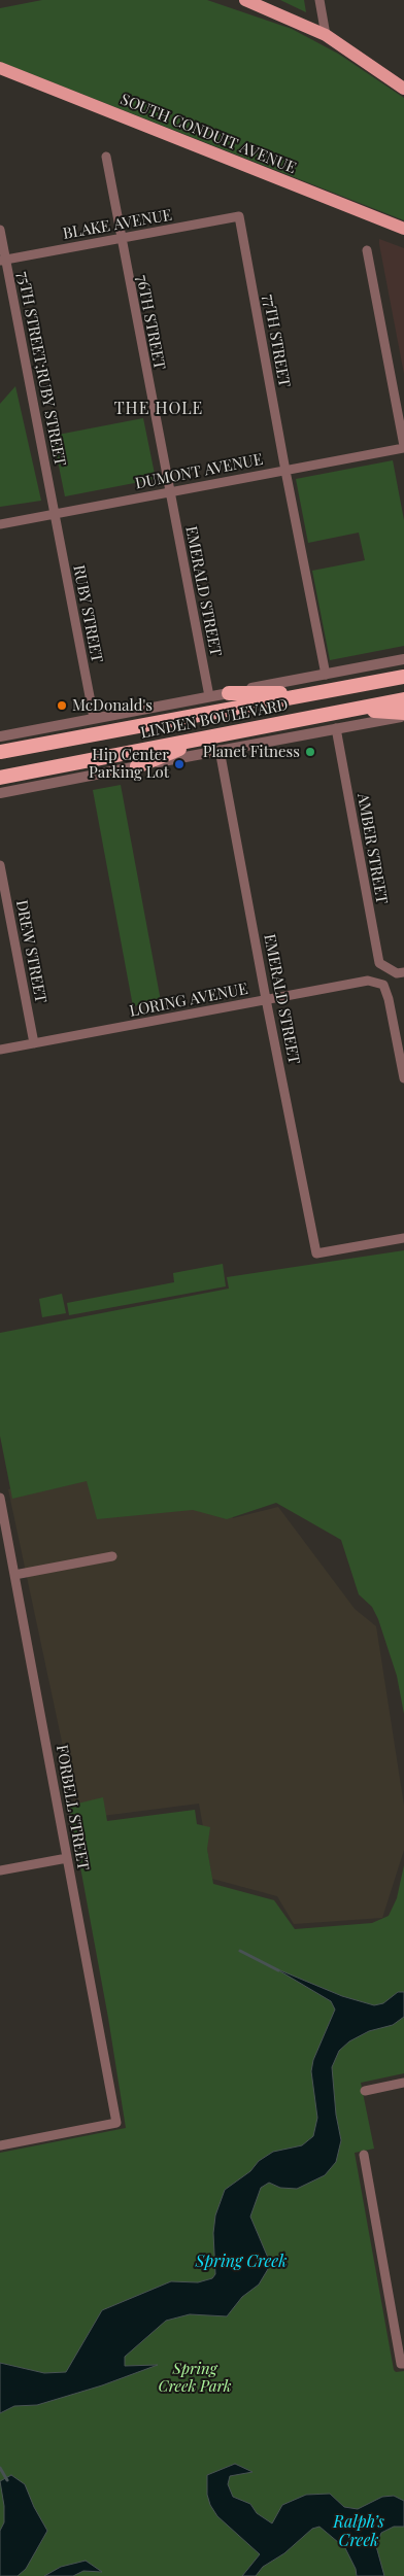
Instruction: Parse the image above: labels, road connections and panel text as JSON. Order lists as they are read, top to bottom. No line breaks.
{"streets":{"highway":["LINDEN BOULEVARD"],"main road":["SOUTH CONDUIT AVENUE"],"street":["BLAKE AVENUE","76TH STREET","77TH STREET","75TH STREET;RUBY STREET","DUMONT AVENUE","EMERALD STREET","RUBY STREET","AMBER STREET","DREW STREET","LORING AVENUE","FORBELL STREET"]},"crossings":[["BLAKE AVENUE","76TH STREET"],["BLAKE AVENUE","77TH STREET"],["BLAKE AVENUE","75TH STREET;RUBY STREET"],["76TH STREET","DUMONT AVENUE"],["76TH STREET","EMERALD STREET"],["77TH STREET","DUMONT AVENUE"],["75TH STREET;RUBY STREET","DUMONT AVENUE"],["75TH STREET;RUBY STREET","RUBY STREET"],["DUMONT AVENUE","EMERALD STREET"],["DUMONT AVENUE","RUBY STREET"],["EMERALD STREET","LINDEN BOULEVARD"],["EMERALD STREET","LORING AVENUE"],["RUBY STREET","LINDEN BOULEVARD"],["LINDEN BOULEVARD","AMBER STREET"],["DREW STREET","LORING AVENUE"]],"districts":["THE HOLE"],"water":["Spring Creek","Ralph’s Creek"],"parks":["Spring Creek Park"],"places":["McDonald's","Planet Fitness","Hip Center Parking Lot"]}
